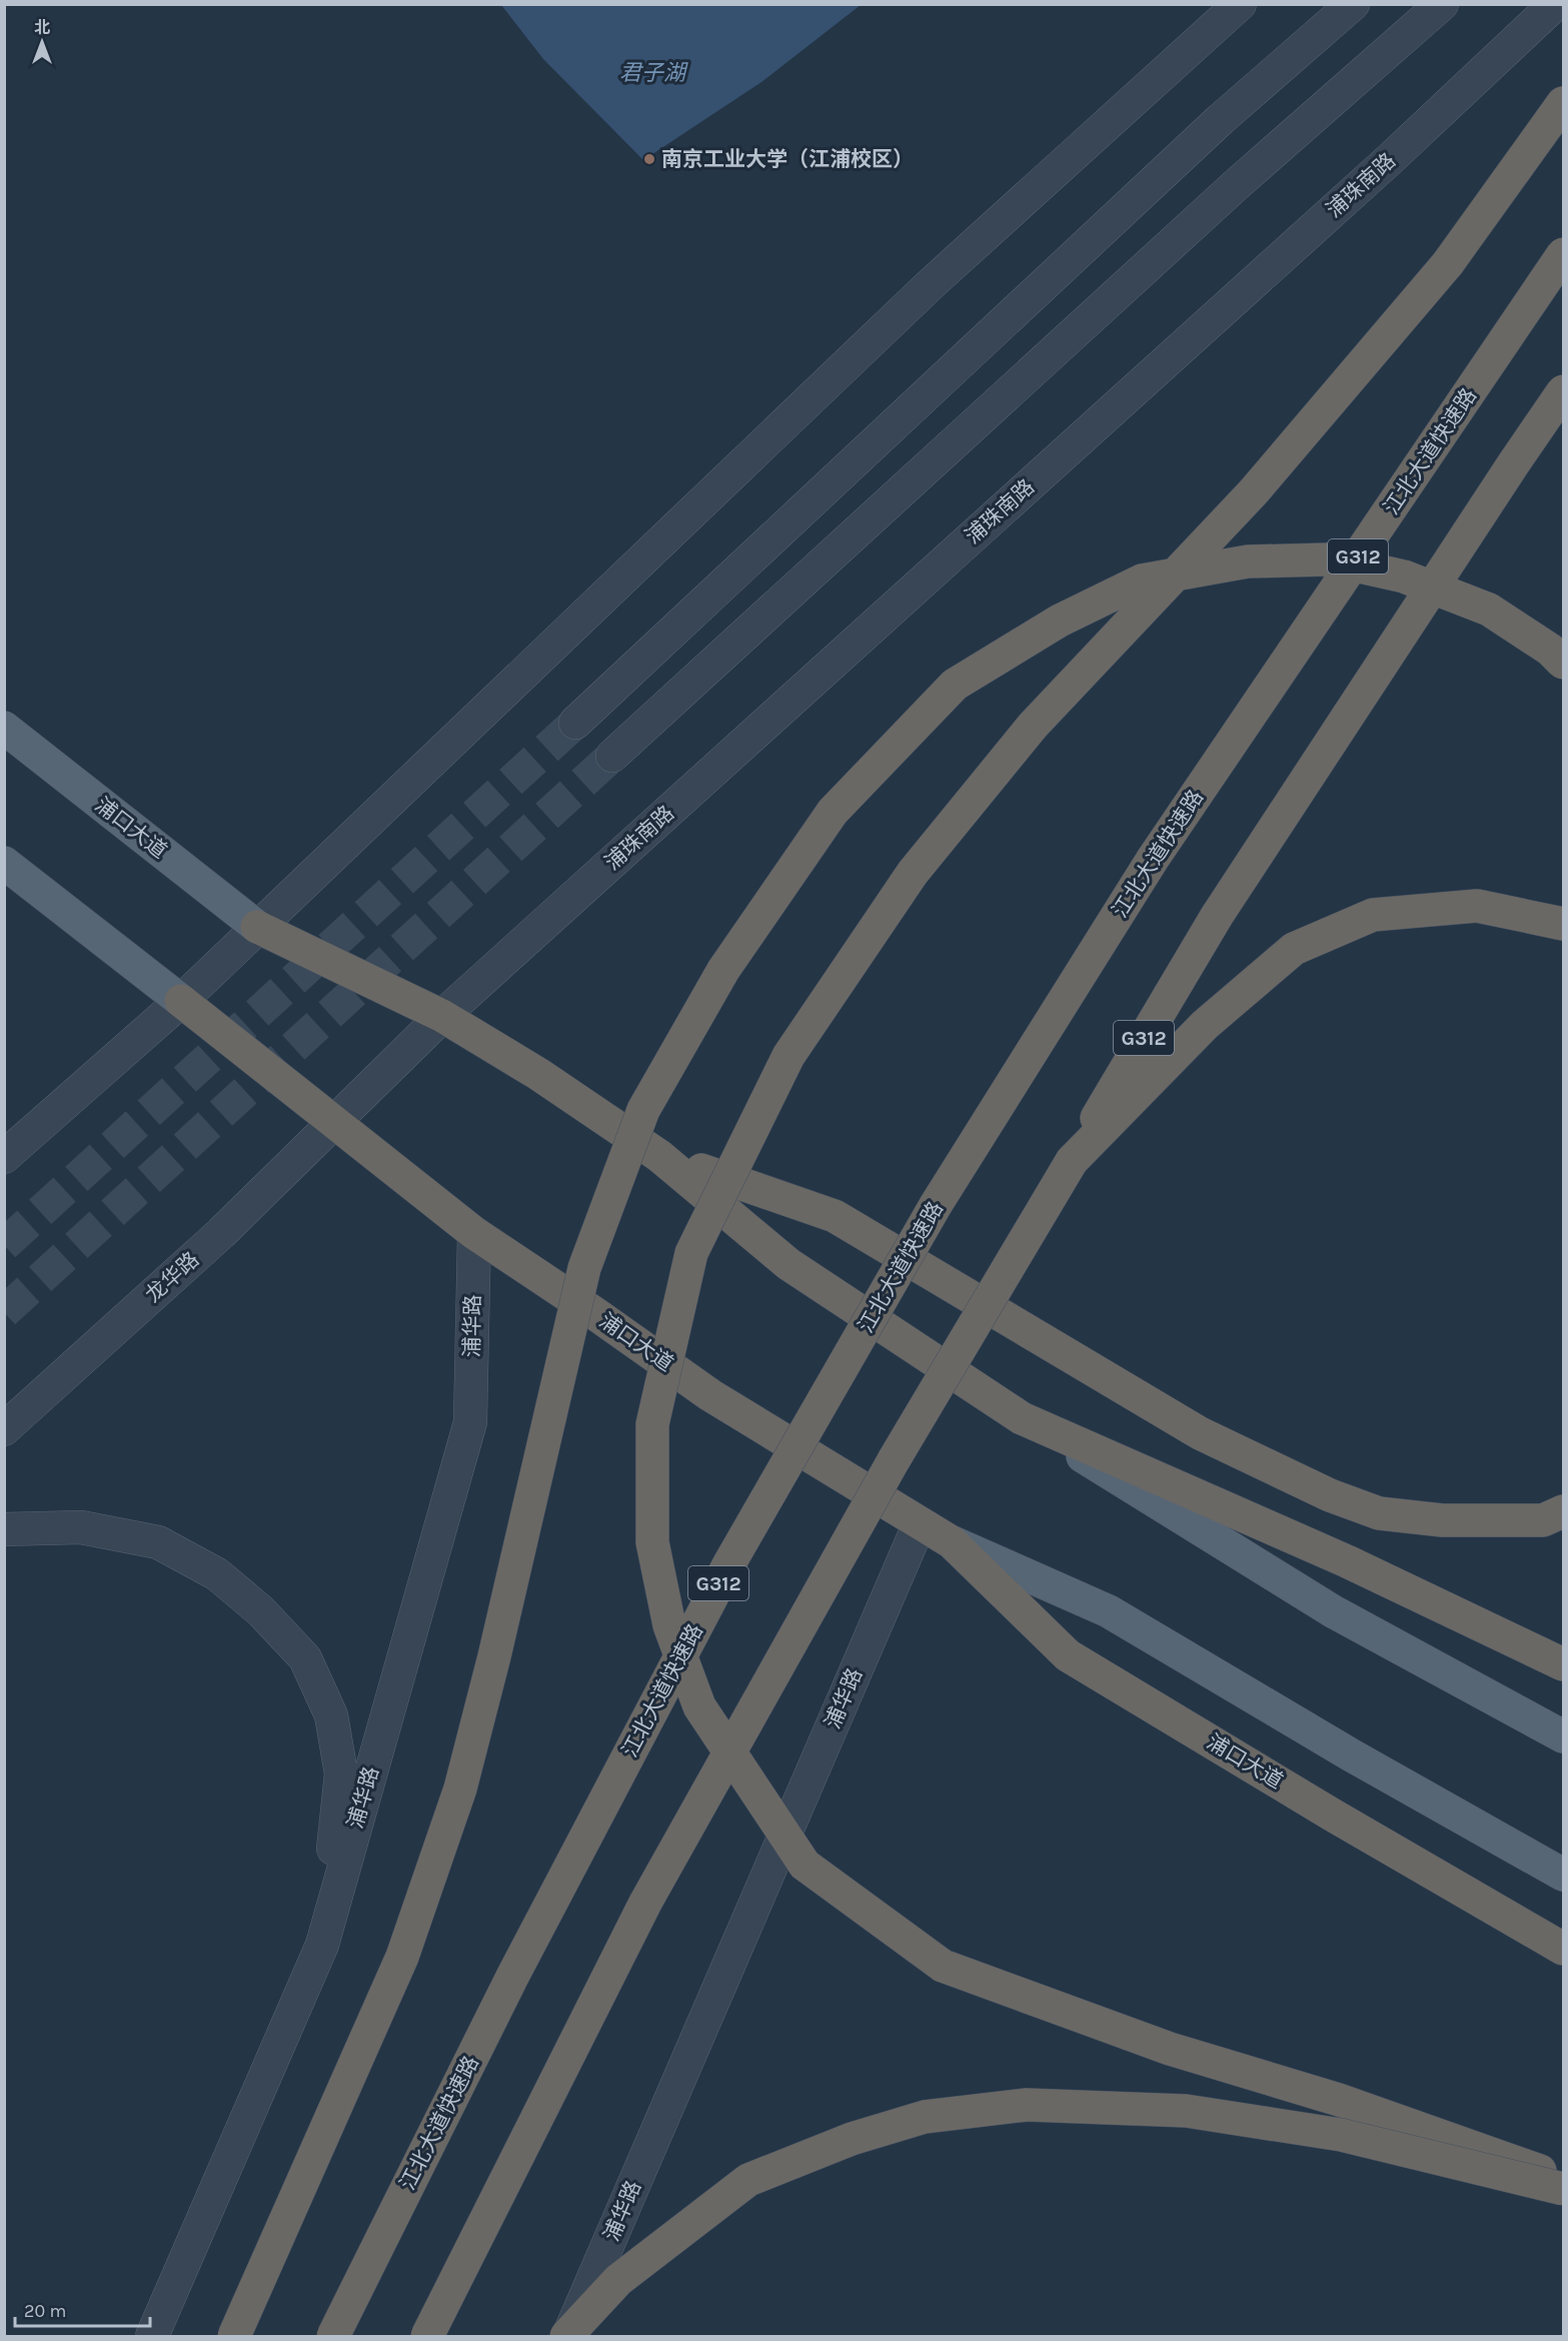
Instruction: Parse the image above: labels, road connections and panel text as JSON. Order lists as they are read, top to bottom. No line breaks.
{"streets":{"highway":["江北大道快速路","G312","浦口大道"],"street":["浦珠南路","龙华路","浦华路"]},"crossings":[["浦珠南路","浦口大道"],["浦珠南路","龙华路"],["浦口大道","龙华路"],["浦口大道","浦华路"]],"water":["君子湖"],"places":["南京工业大学（江浦校区）"],"scale_bar":"20 m","north":"top"}
